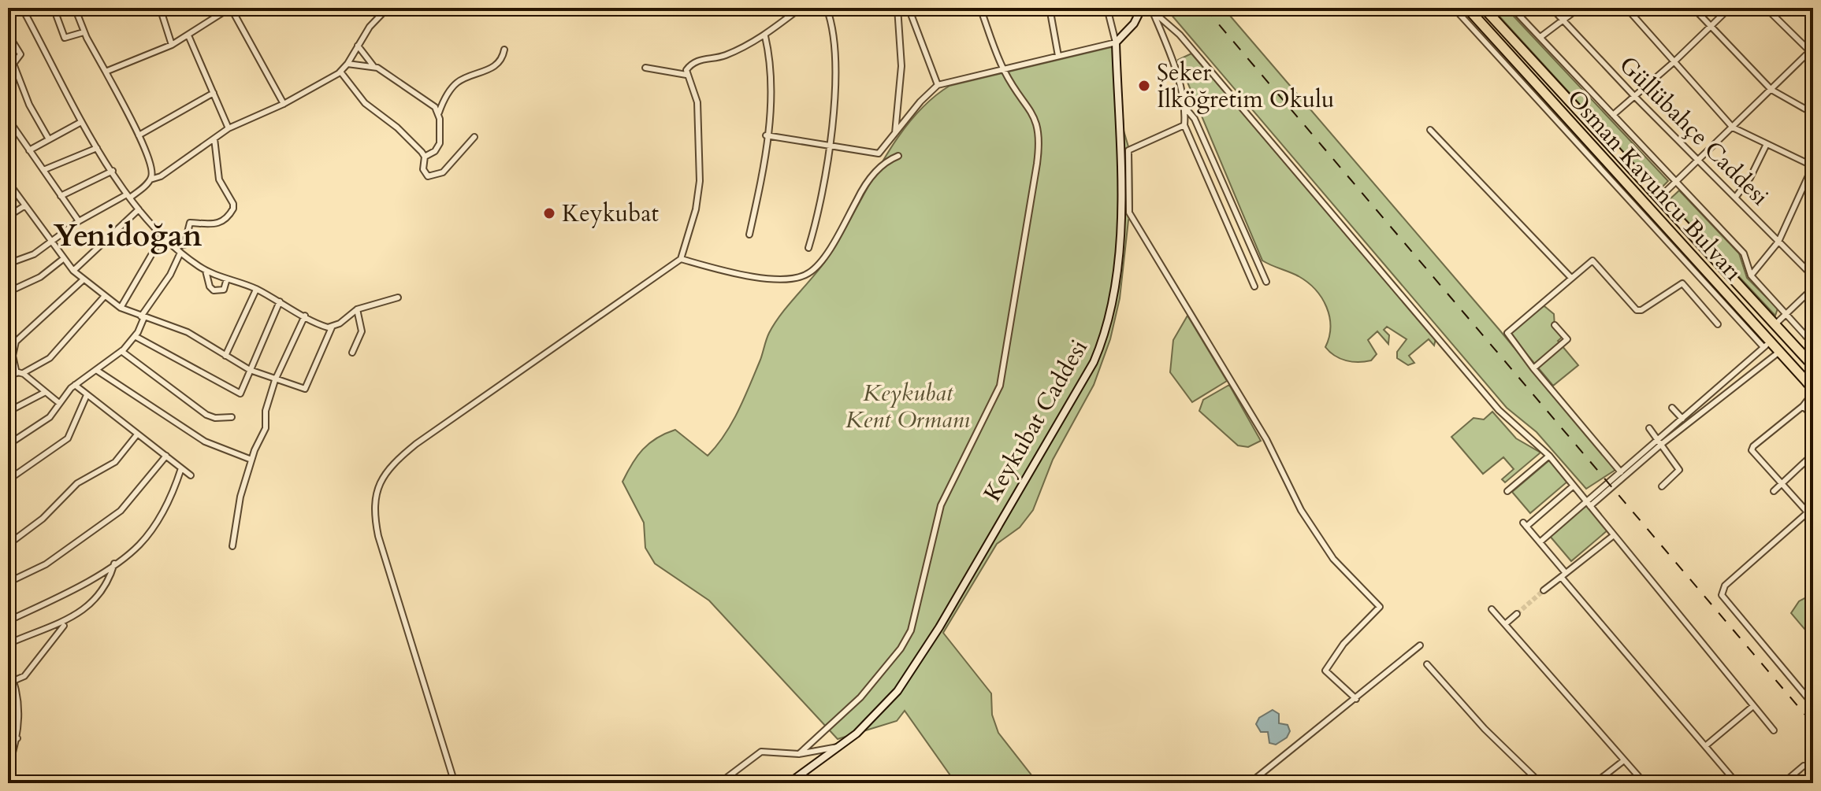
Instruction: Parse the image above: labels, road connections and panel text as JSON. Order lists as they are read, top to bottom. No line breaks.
{"streets":{"highway":["Osman Kavuncu Bulvarı"],"street":["Güllübahçe Caddesi","Keykubat Caddesi"]},"districts":["Yenidoğan"],"parks":["Keykubat Kent Ormanı"],"places":["Şeker İlköğretim Okulu","Keykubat"]}
